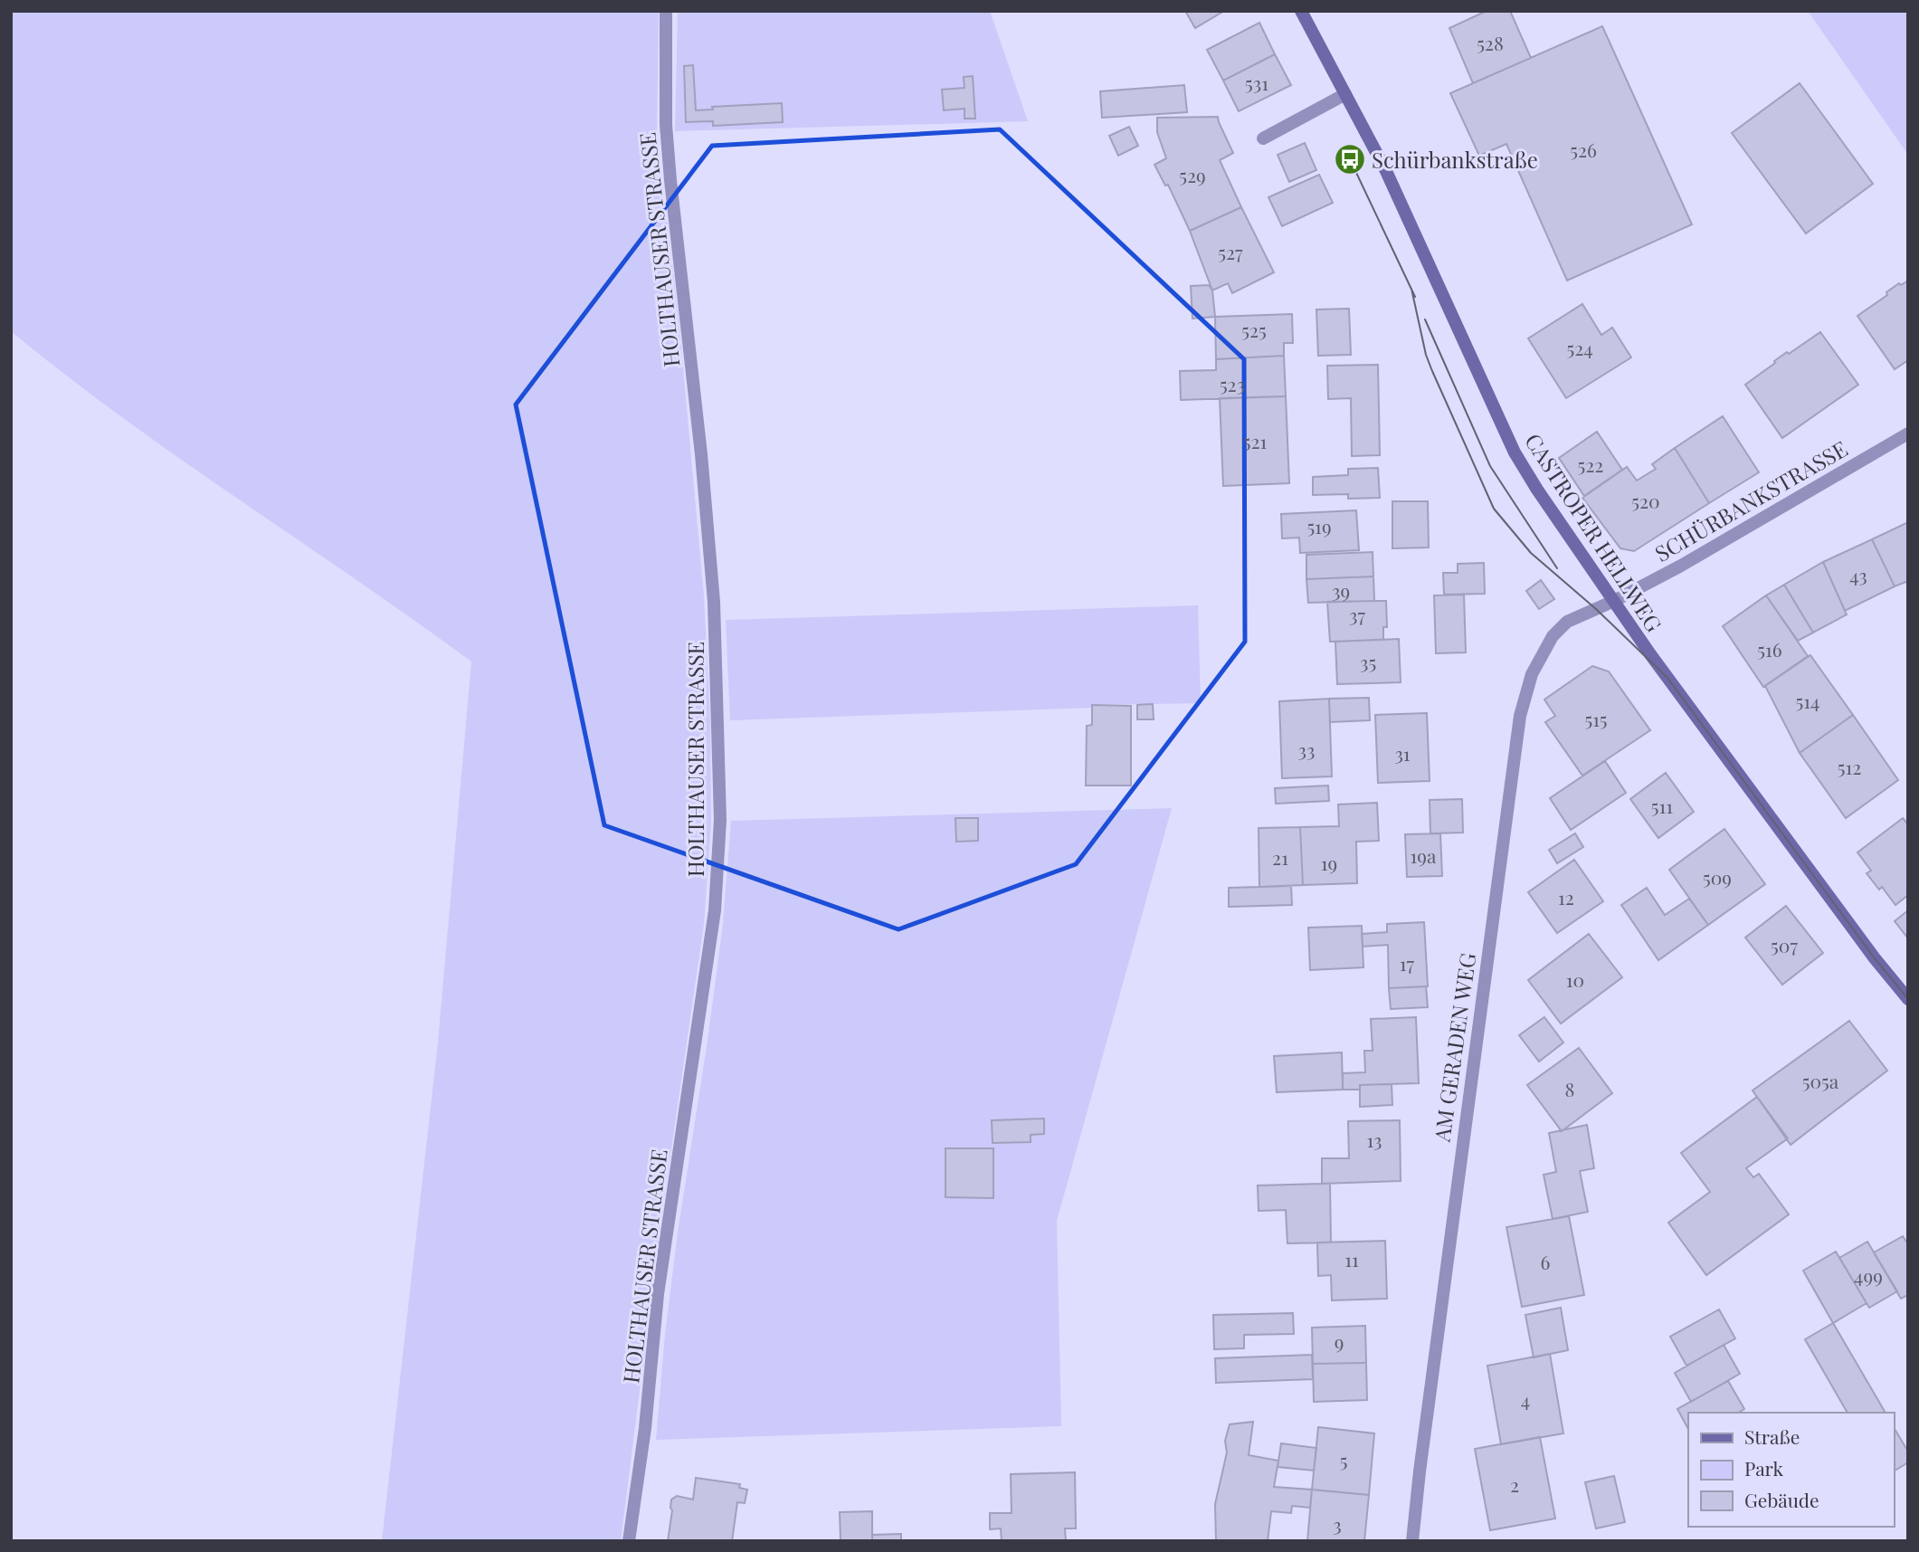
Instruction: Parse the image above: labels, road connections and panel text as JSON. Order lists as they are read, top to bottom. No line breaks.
{"streets":{"main road":["CASTROPER HELLWEG"],"street":["HOLTHAUSER STRASSE","SCHÜRBANKSTRASSE","AM GERADEN WEG"]},"crossings":[["SCHÜRBANKSTRASSE","CASTROPER HELLWEG"],["SCHÜRBANKSTRASSE","AM GERADEN WEG"],["CASTROPER HELLWEG","AM GERADEN WEG"]],"places":{"bus stop":["Schürbankstraße"]},"house_numbers":["528","531","526","529","527","525","524","523","521","522","520","519","43","39","37","516","35","514","515","33","31","512","511","19a","21","19","509","12","507","17","10","505a","8","13","11","6","499","9","4","5","2","3"],"legend":["Straße","Park","Gebäude"]}
